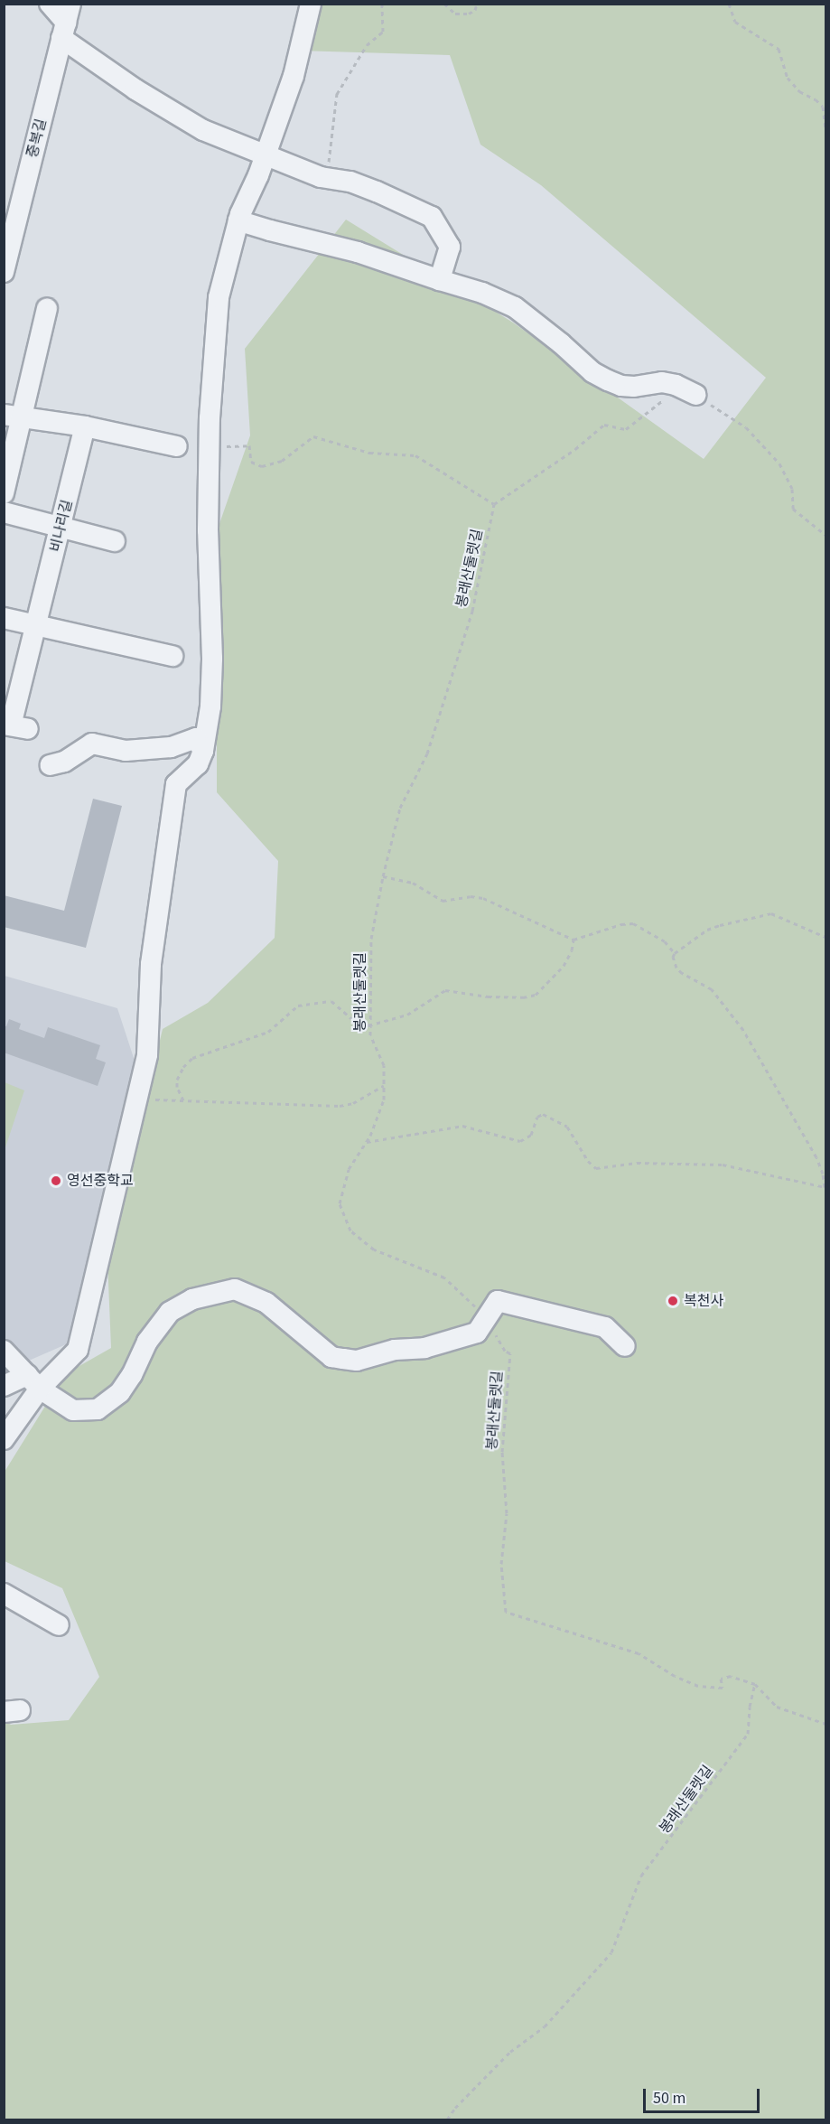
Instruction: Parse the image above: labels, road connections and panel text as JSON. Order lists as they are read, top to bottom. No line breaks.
{"streets":{"street":["중복길","비나리길"],"path":["봉래산둘렛길"]},"places":["영선중학교","복천사"],"scale_bar":"50 m"}
